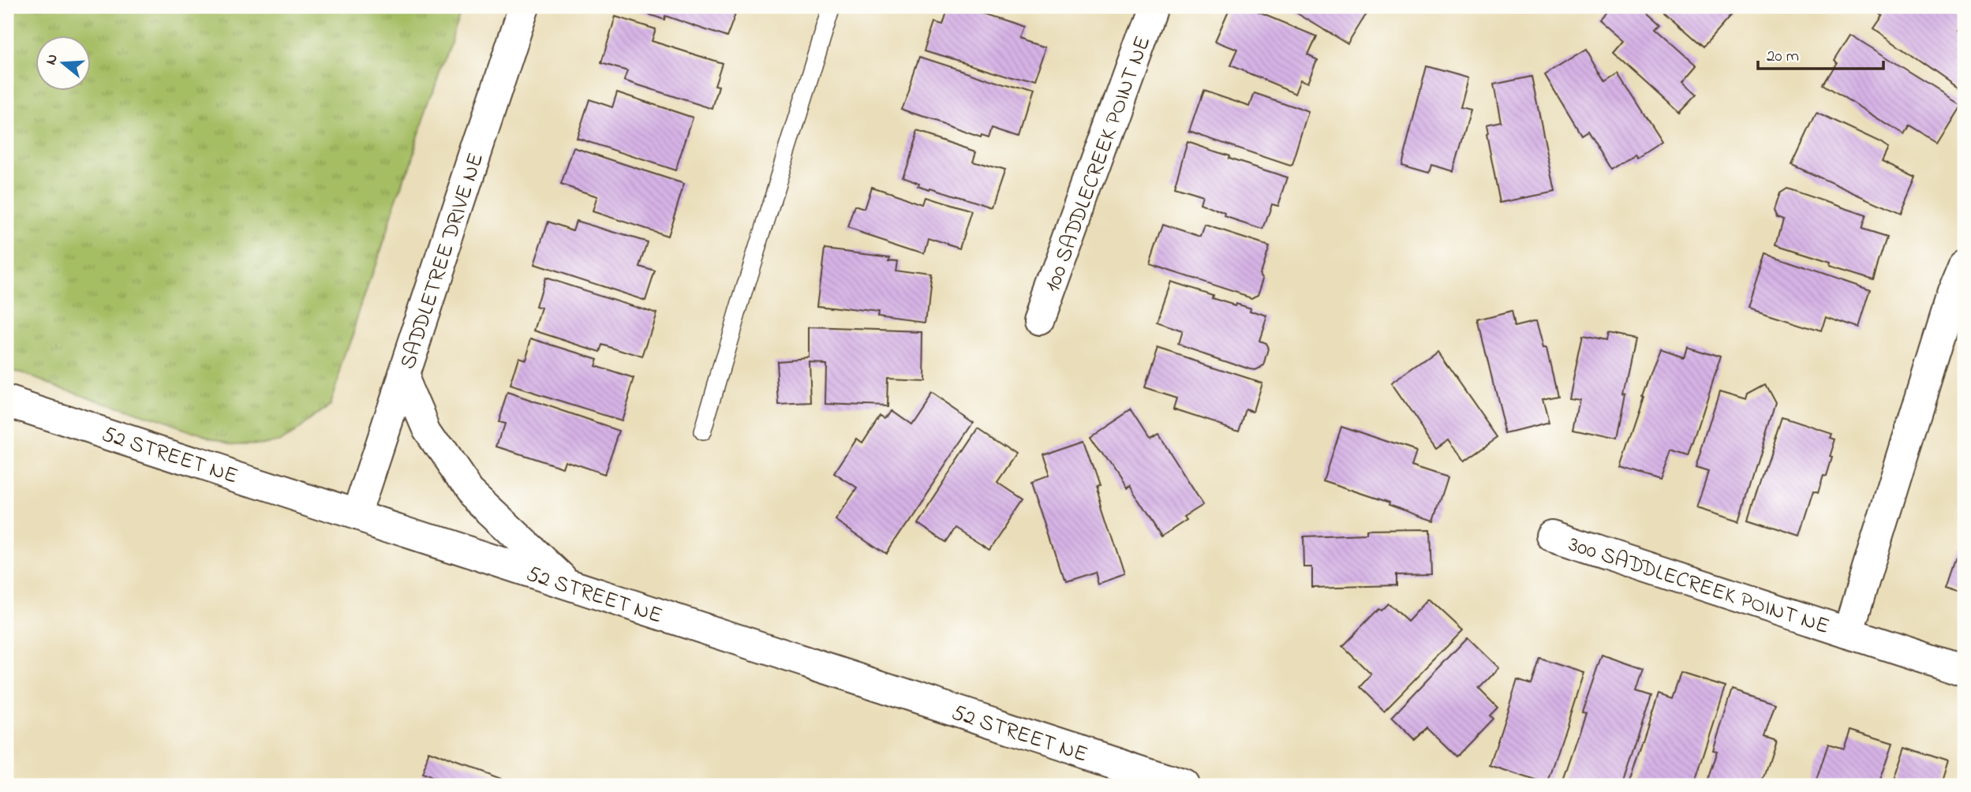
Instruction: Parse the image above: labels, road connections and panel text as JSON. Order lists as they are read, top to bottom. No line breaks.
{"streets":{"street":["100 SADDLECREEK POINT NE","SADDLETREE DRIVE NE","52 STREET NE","300 SADDLECREEK POINT NE"]},"crossings":[["SADDLETREE DRIVE NE","52 STREET NE"]],"scale_bar":"20 m","north":"left"}
